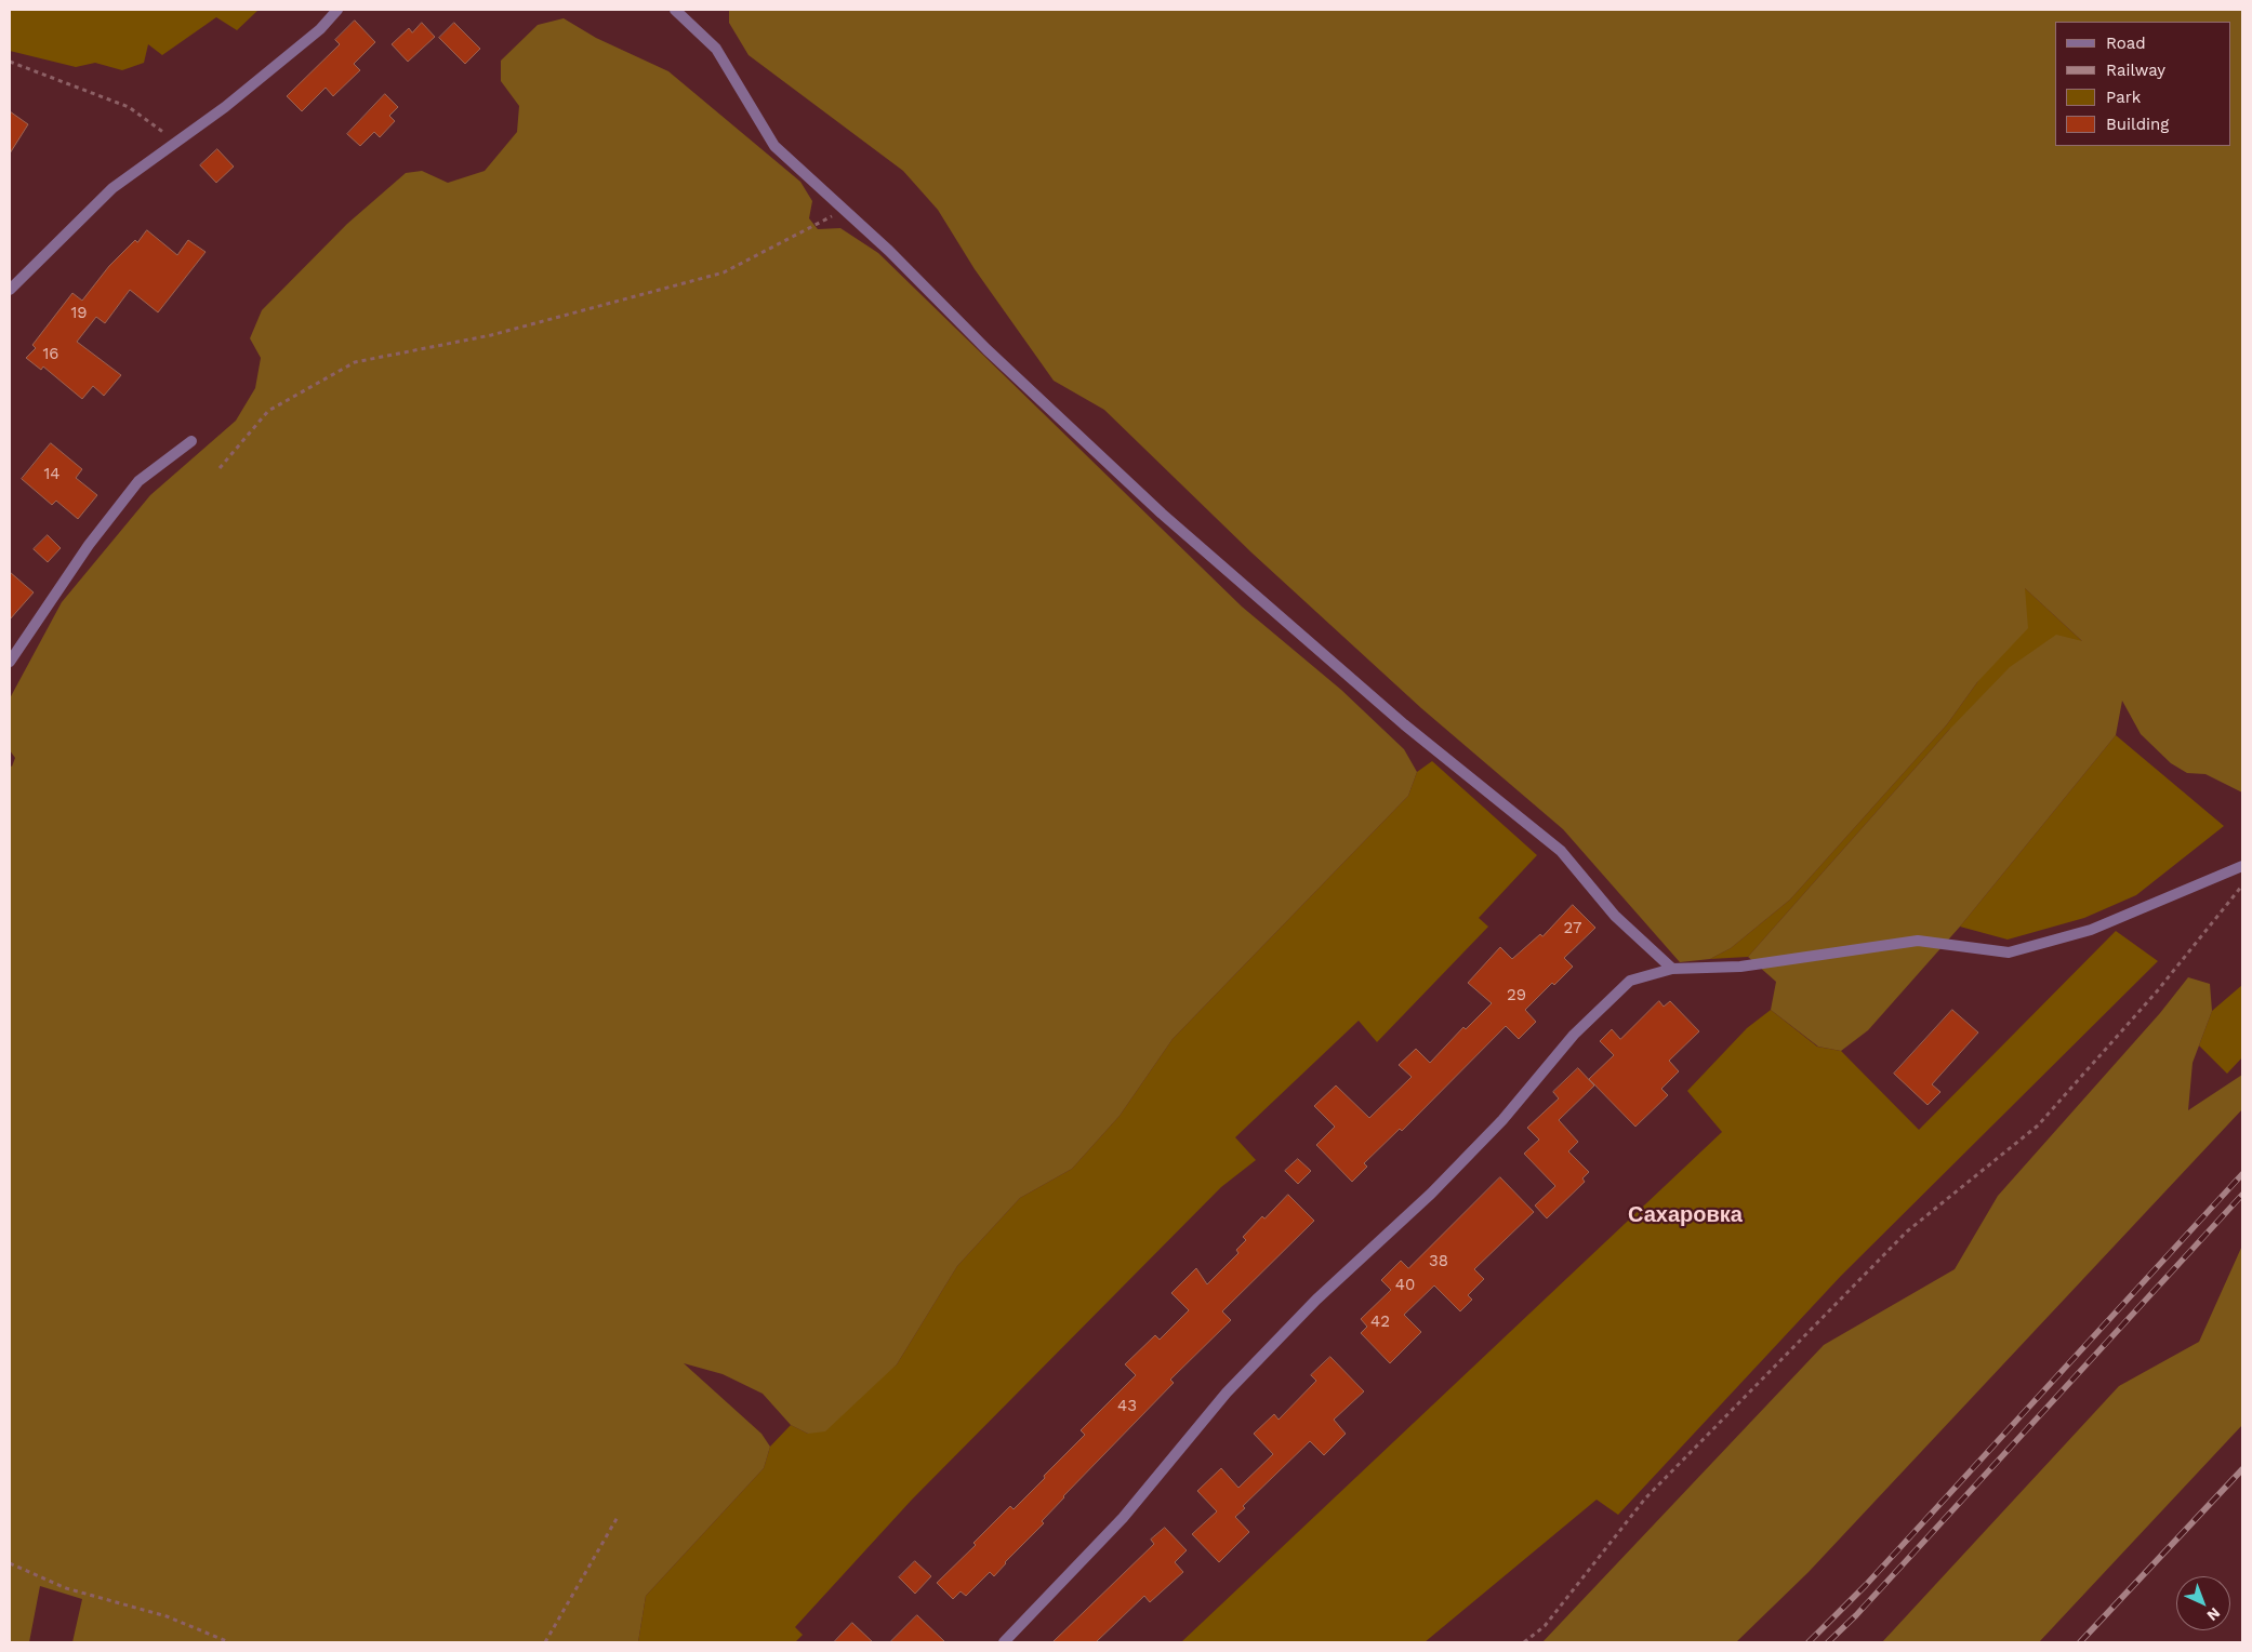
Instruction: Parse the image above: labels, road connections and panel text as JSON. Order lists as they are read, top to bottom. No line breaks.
{"districts":["Сахаровка"],"house_numbers":["19","16","14","27","29","38","40","42","43"],"legend":["Road","Railway","Park","Building"],"north":"bottom right"}
